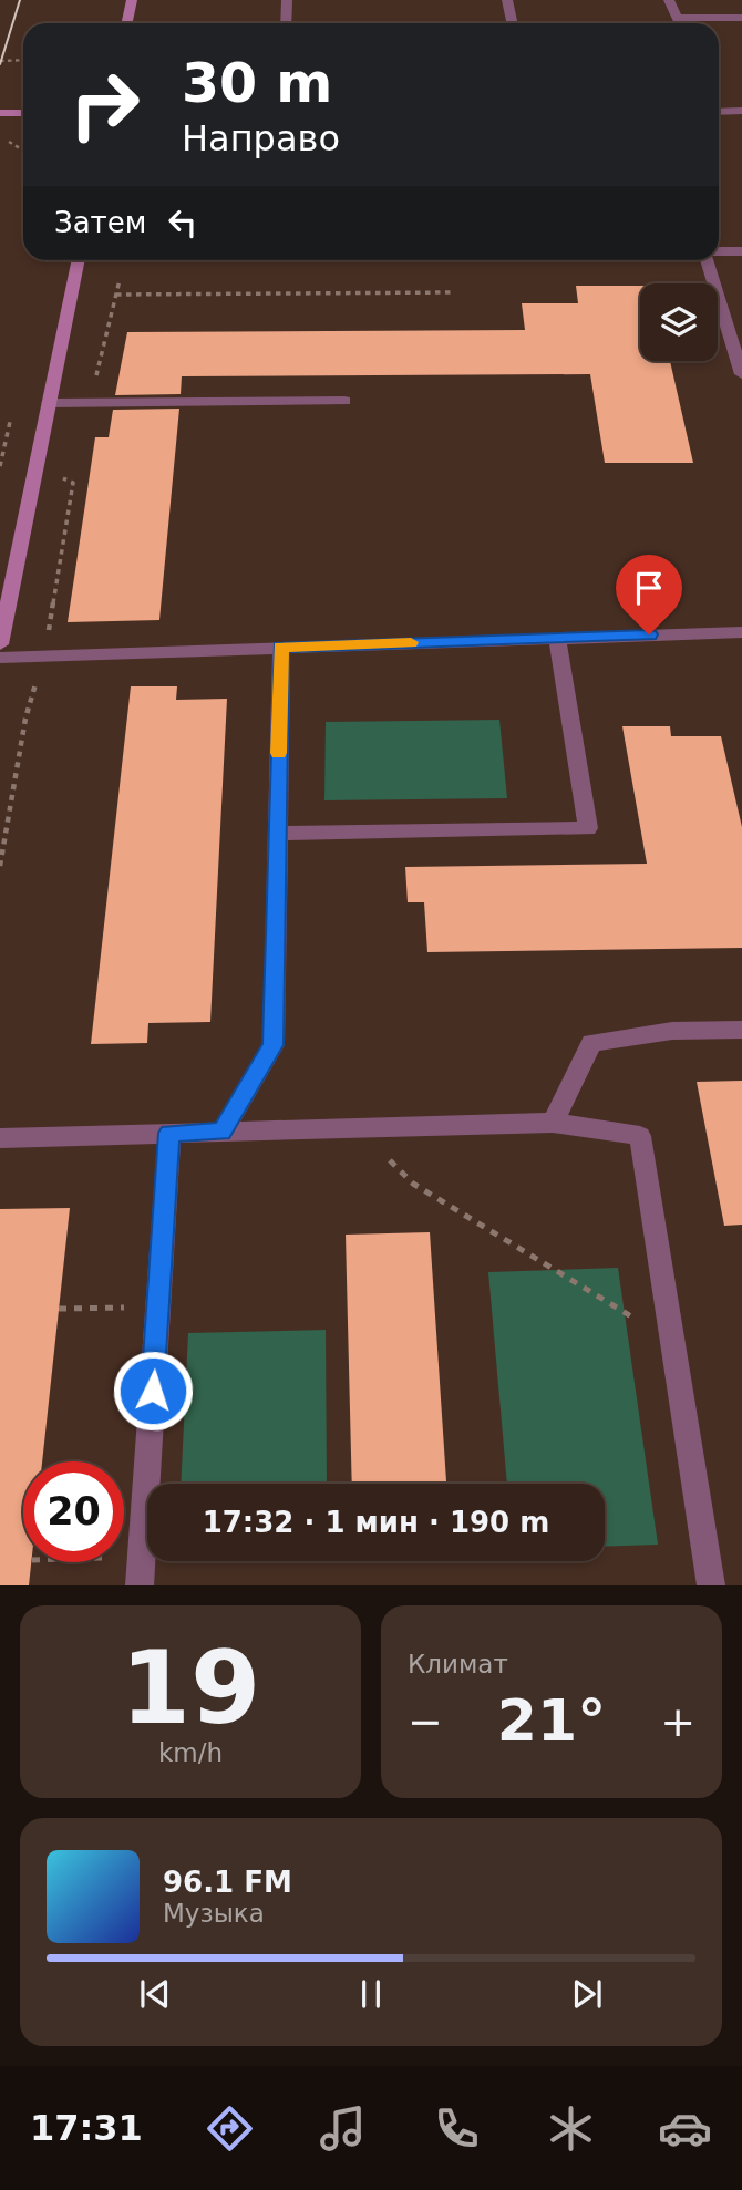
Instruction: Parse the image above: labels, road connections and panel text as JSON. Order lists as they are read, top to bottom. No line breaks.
{"page":{"turn":["30 m","Направо"],"then":"Затем","limit":"20","trip":"17:32 · 1 мин · 190 m","tile":[["19","km/h"],"Климат"],"heat":["−","21°","+"],"song":["96.1 FM","Музыка"],"tabs":"17:31"}}
